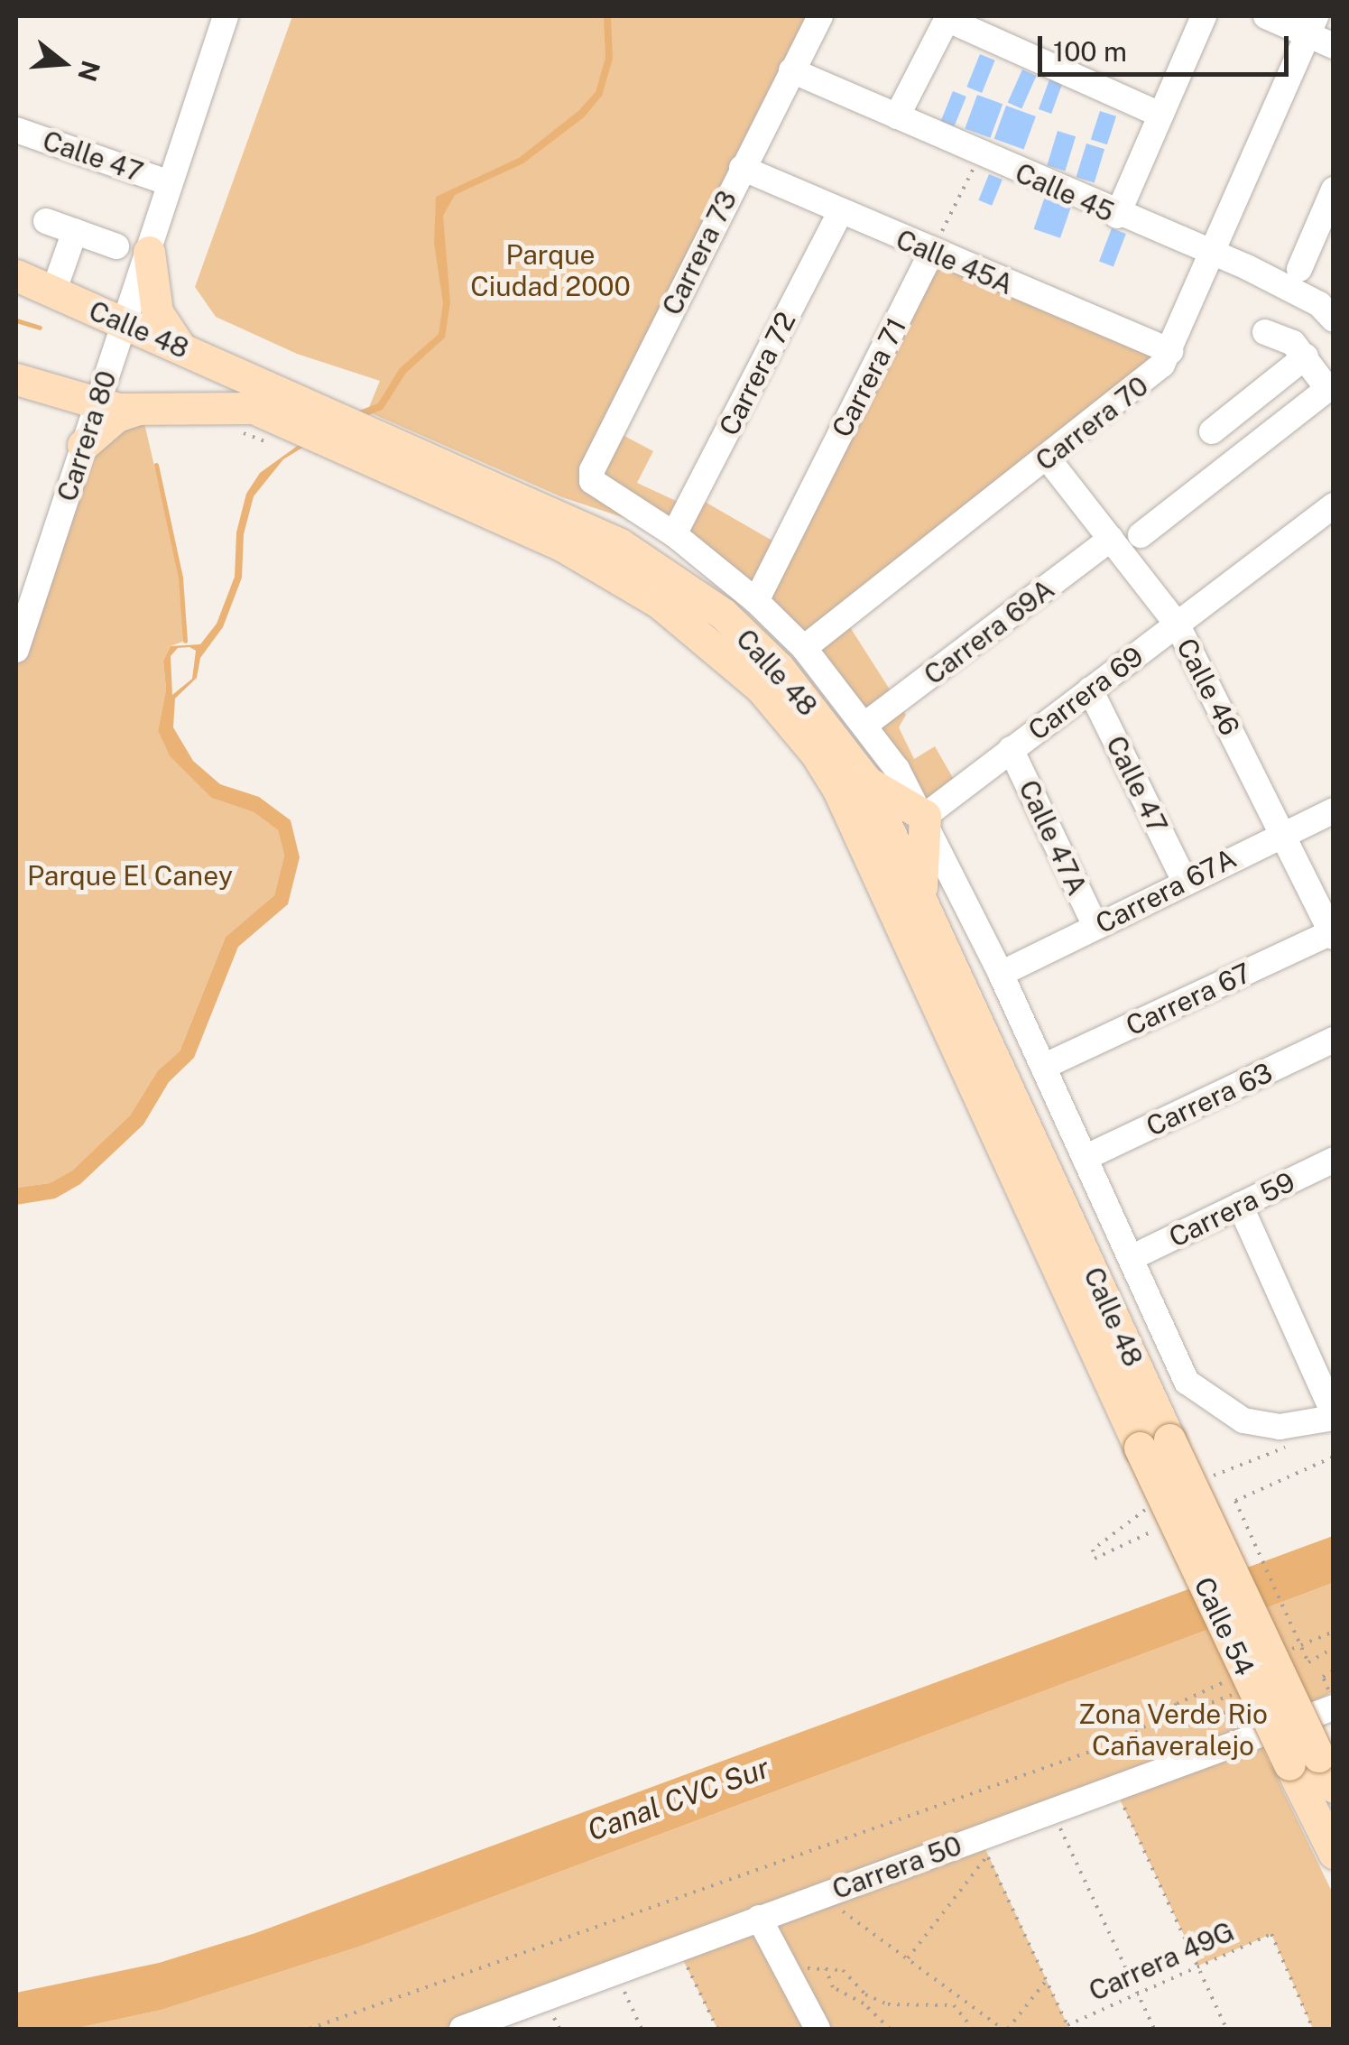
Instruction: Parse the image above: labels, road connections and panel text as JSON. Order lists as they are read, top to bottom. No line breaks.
{"streets":{"main road":["Calle 48","Calle 54"],"street":["Calle 47","Calle 45","Carrera 73","Calle 45A","Carrera 72","Carrera 71","Carrera 70","Carrera 80","Carrera 69A","Calle 46","Carrera 69","Calle 47A","Carrera 67A","Carrera 67","Carrera 63","Carrera 59","Carrera 50"],"path":["Carrera 49G"]},"crossings":[["Calle 47","Carrera 80"],["Calle 47","Carrera 69"],["Calle 47","Carrera 67A"],["Calle 45","Carrera 73"],["Calle 45","Carrera 70"],["Carrera 73","Calle 45A"],["Carrera 73","Calle 48"],["Calle 45A","Carrera 72"],["Calle 45A","Carrera 71"],["Calle 45A","Carrera 70"],["Calle 48","Carrera 72"],["Calle 48","Carrera 71"],["Calle 48","Carrera 70"],["Calle 48","Carrera 80"],["Calle 48","Carrera 69A"],["Calle 48","Carrera 69"],["Calle 48","Carrera 67A"],["Calle 48","Carrera 67"],["Calle 48","Carrera 63"],["Calle 48","Carrera 59"],["Calle 48","Calle 54"],["Carrera 70","Calle 46"],["Carrera 69A","Calle 46"],["Calle 46","Carrera 69"],["Calle 46","Carrera 67A"],["Calle 46","Carrera 67"],["Carrera 69","Calle 47A"],["Calle 47A","Carrera 67A"],["Calle 54","Carrera 50"]],"water":["Canal CVC Sur"],"parks":["Parque Ciudad 2000","Parque El Caney","Zona Verde Rio Cañaveralejo"],"scale_bar":"100 m","north":"right"}
